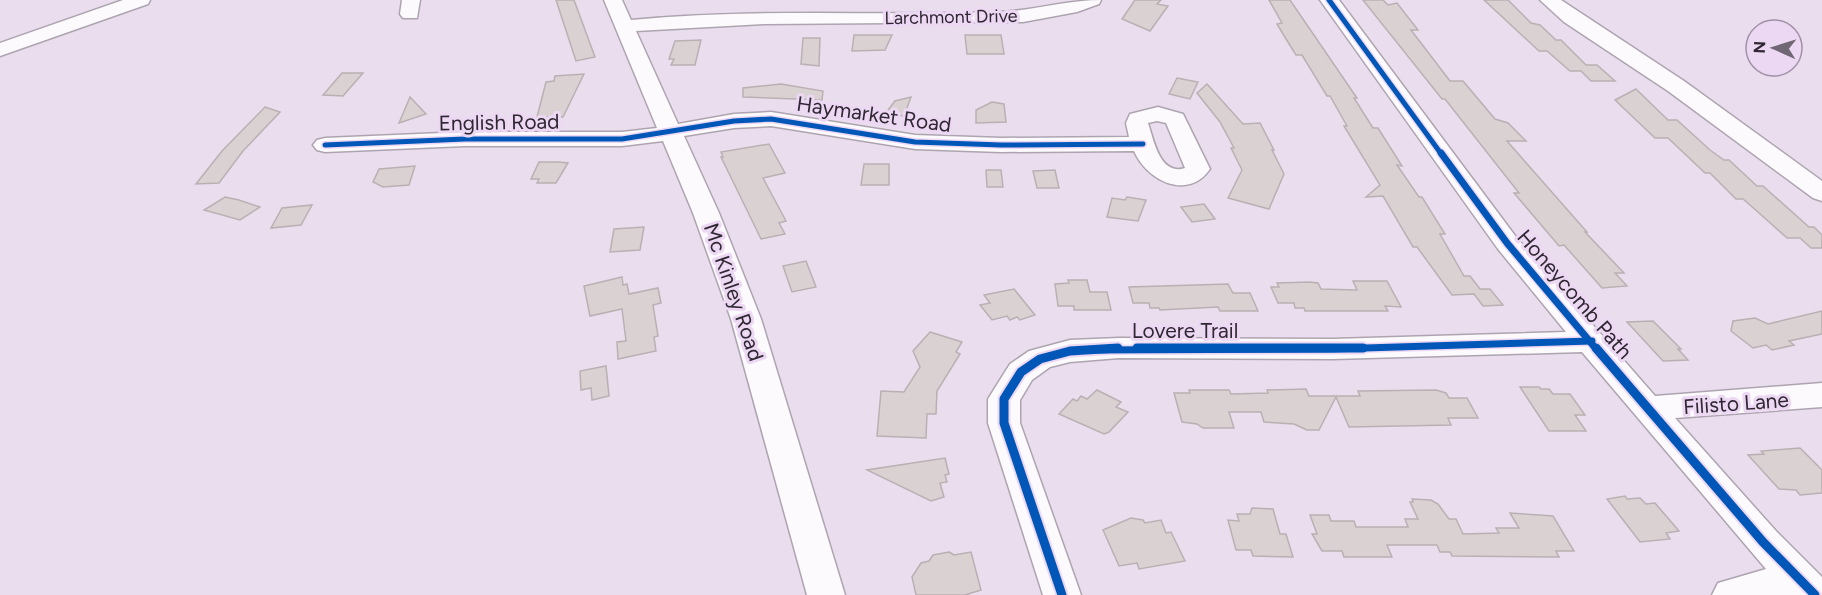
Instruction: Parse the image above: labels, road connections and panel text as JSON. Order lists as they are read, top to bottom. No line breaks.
{"streets":{"street":["Larchmont Drive","Haymarket Road","English Road","Mc Kinley Road","Honeycomb Path","Lovere Trail","Filisto Lane"]},"crossings":[["Larchmont Drive","Mc Kinley Road"],["Haymarket Road","English Road"],["Haymarket Road","Mc Kinley Road"],["English Road","Mc Kinley Road"],["Honeycomb Path","Lovere Trail"],["Honeycomb Path","Filisto Lane"]],"north":"left"}
